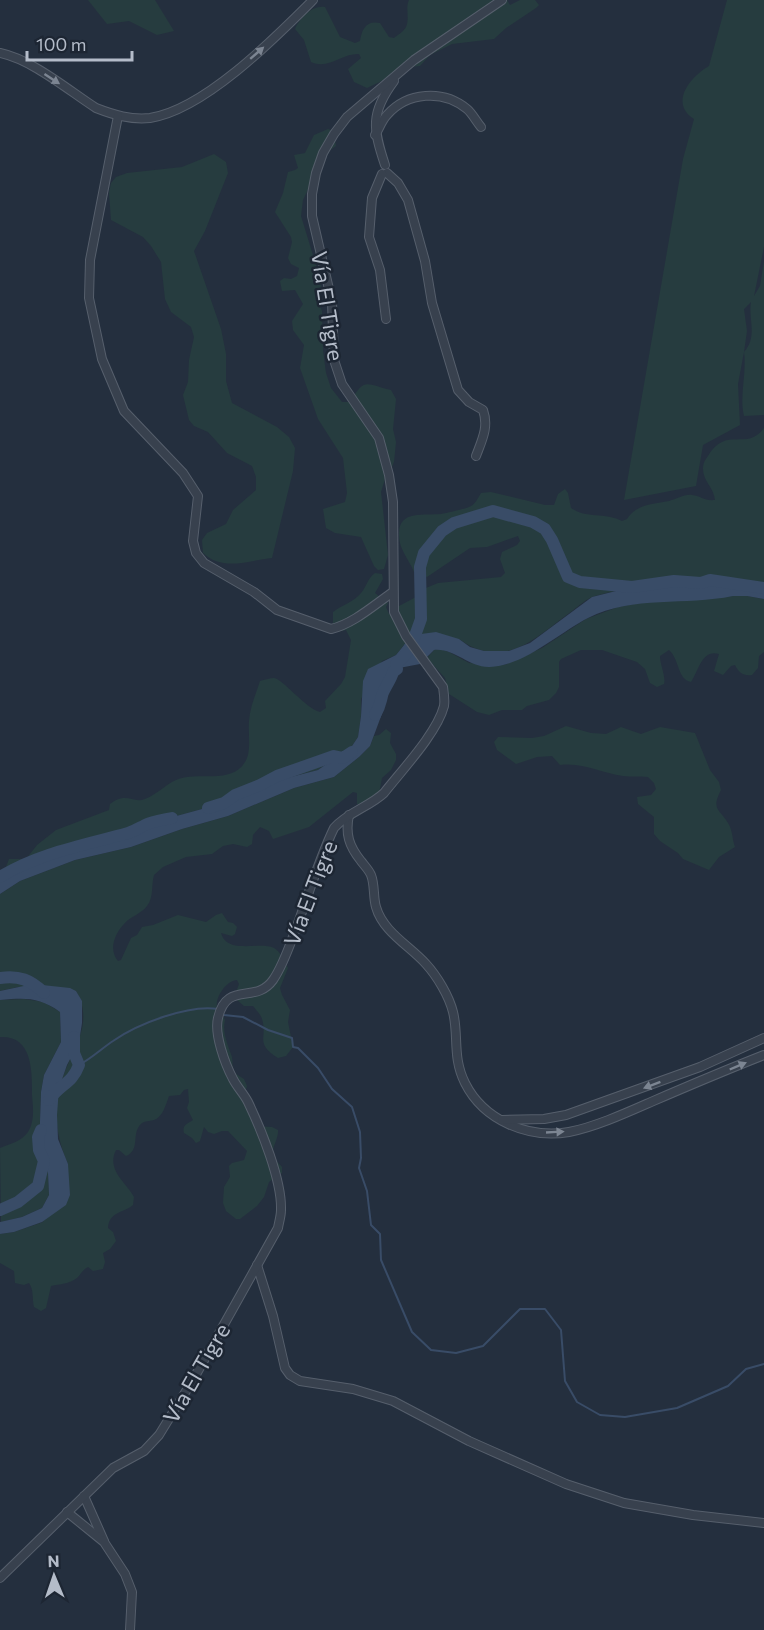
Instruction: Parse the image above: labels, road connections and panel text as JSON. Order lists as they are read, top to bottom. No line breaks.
{"streets":{"street":["Vía El Tigre"]},"scale_bar":"100 m","north":"top"}
